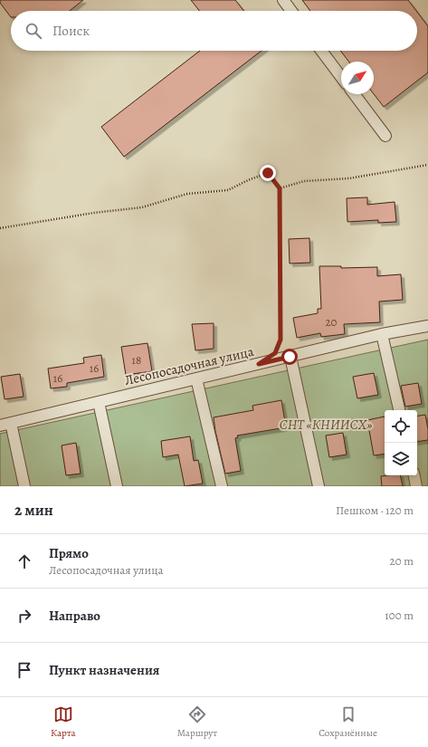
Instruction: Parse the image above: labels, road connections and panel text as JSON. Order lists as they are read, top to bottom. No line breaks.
{"streets":{"street":["Лесопосадочная улица"]},"parks":["СНТ «КНИИСХ»"],"house_numbers":["20","18","16","16"],"north":"top right","page":{"search":"Поиск","heading":["2 мин","Пешком · 120 m"],"list":[["Прямо","Лесопосадочная улица","20 m"],["Направо","100 m"],"Пункт назначения"],"nav":["Карта","Маршрут","Сохранённые"]}}
